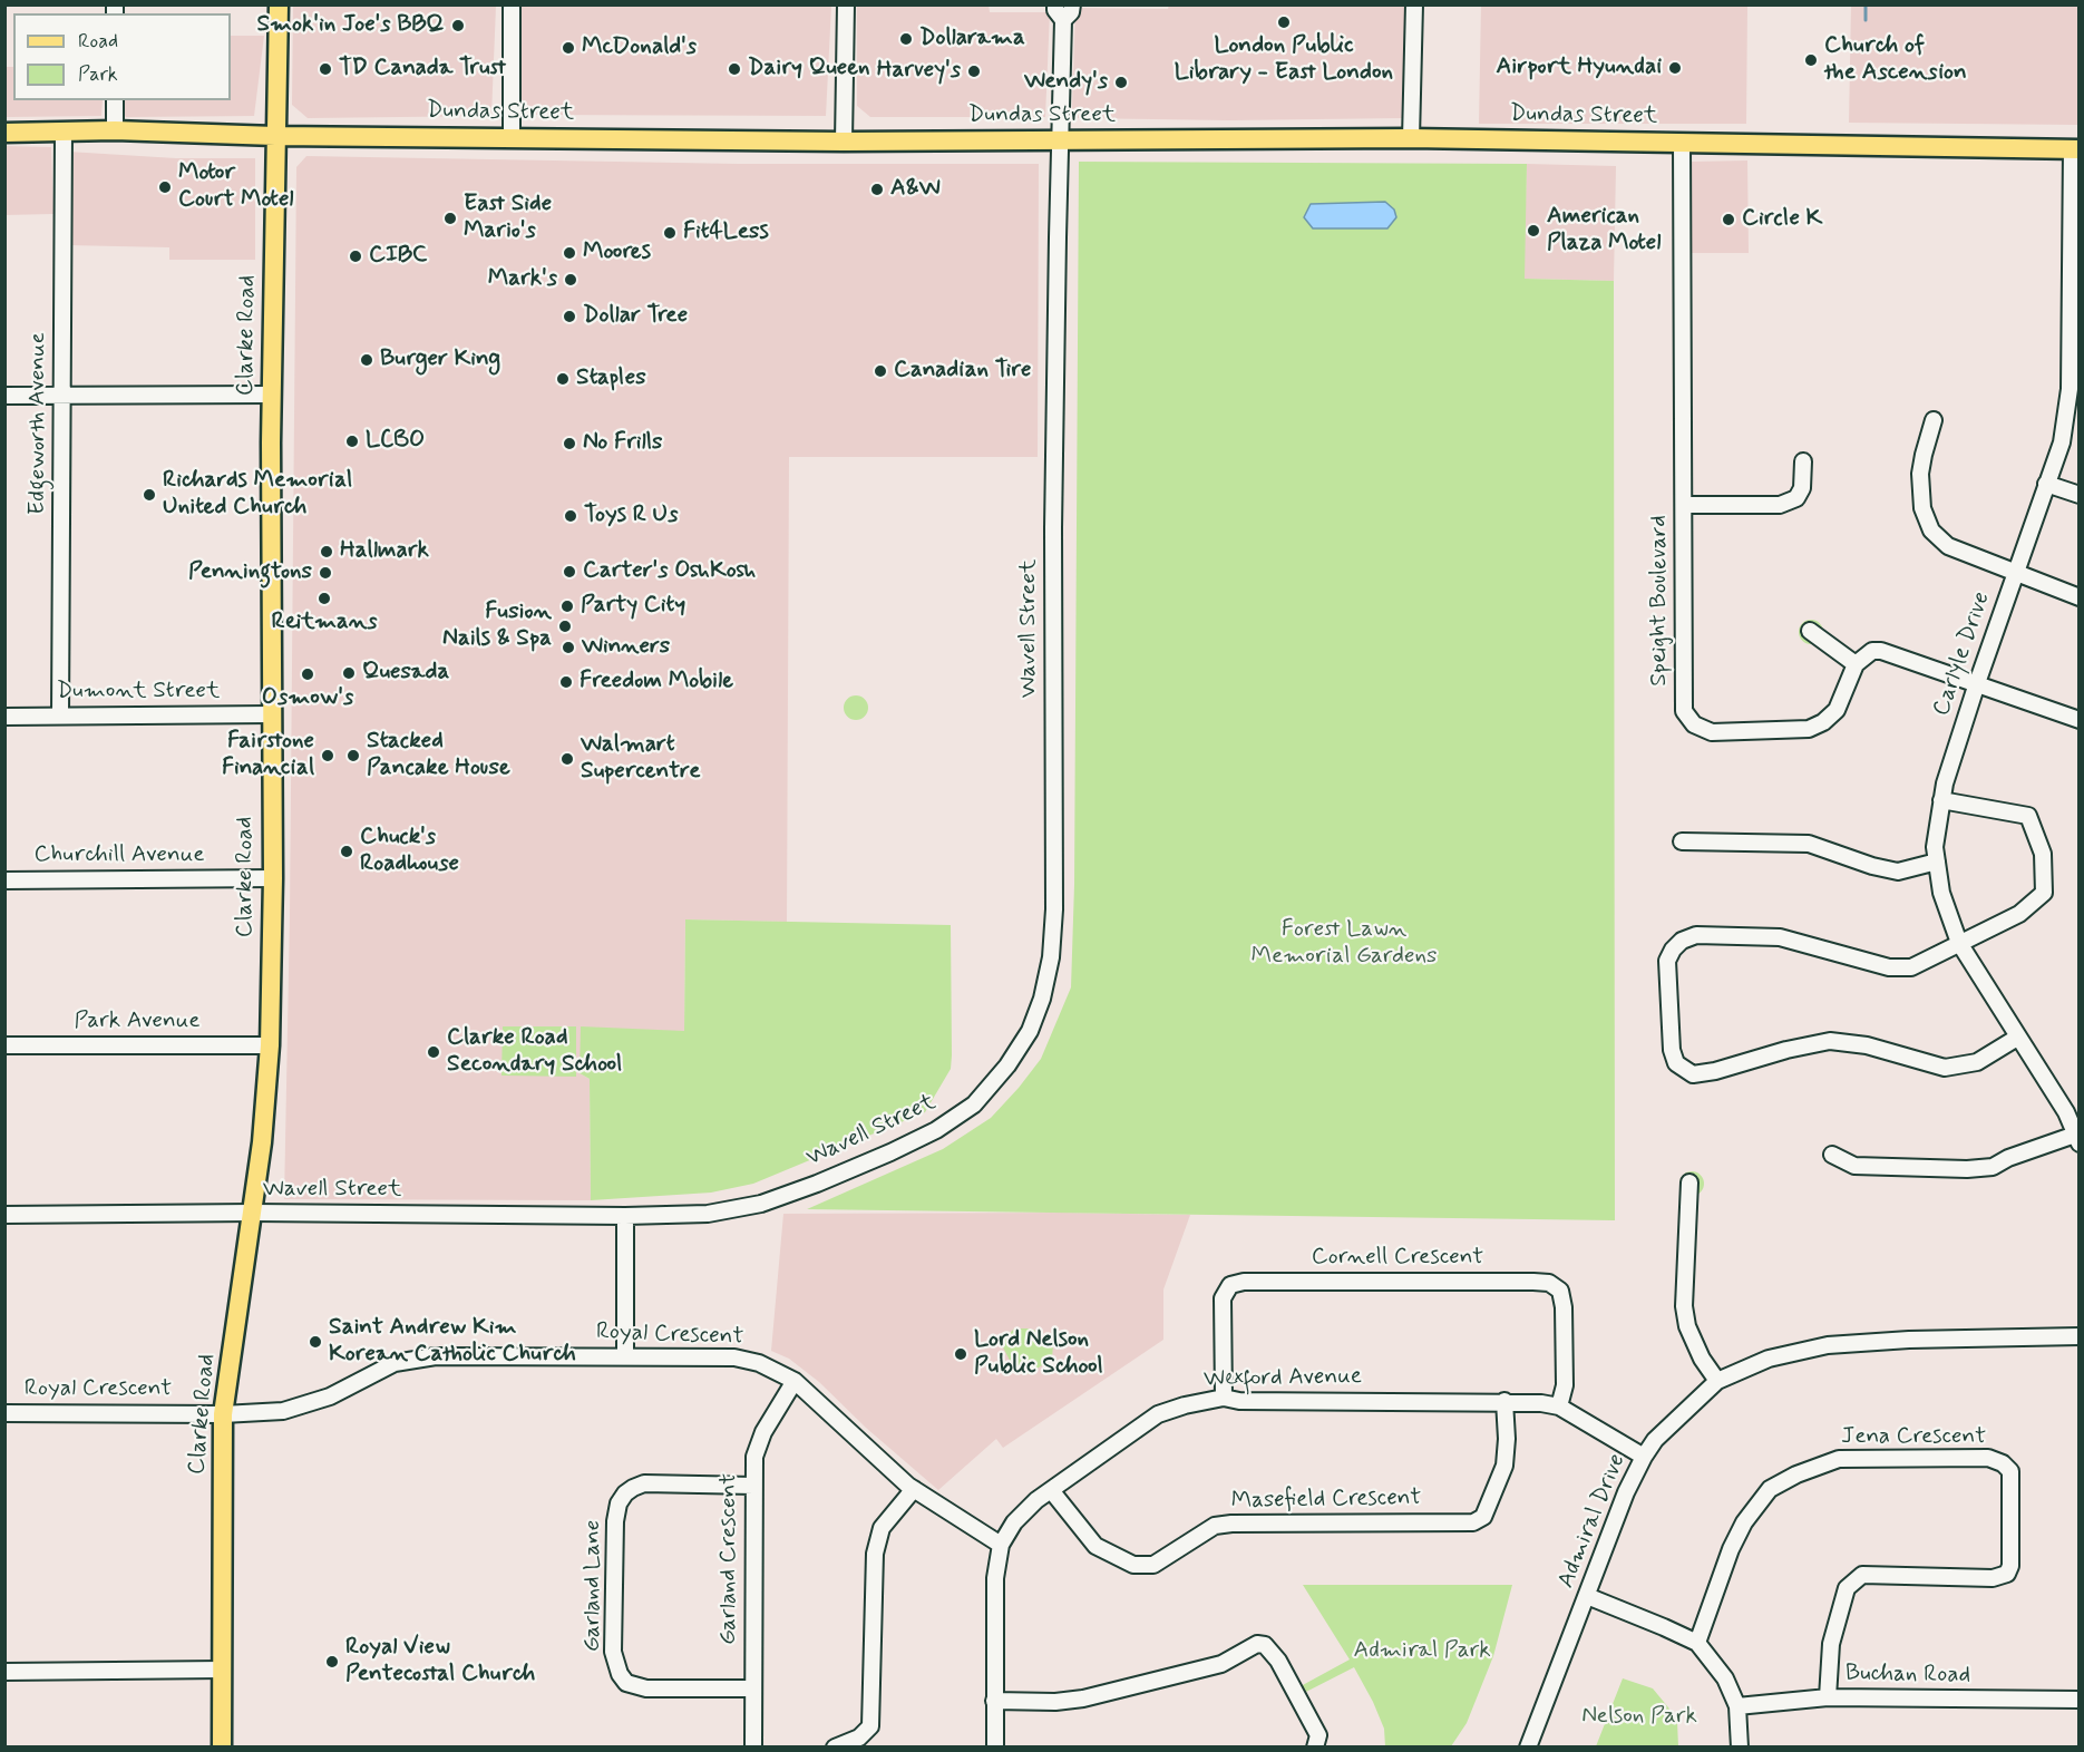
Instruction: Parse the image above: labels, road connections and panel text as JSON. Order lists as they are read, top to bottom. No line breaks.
{"streets":{"main road":["Dundas Street","Clarke Road"],"street":["Edgeworth Avenue","Speight Boulevard","Wavell Street","Carlyle Drive","Dumont Street","Churchill Avenue","Park Avenue","Cornell Crescent","Royal Crescent","Wexford Avenue","Jena Crescent","Masefield Crescent","Admiral Drive","Garland Crescent","Garland Lane","Buchan Road"]},"crossings":[["Dundas Street","Clarke Road"],["Dundas Street","Edgeworth Avenue"],["Dundas Street","Speight Boulevard"],["Dundas Street","Wavell Street"],["Dundas Street","Carlyle Drive"],["Clarke Road","Wavell Street"],["Clarke Road","Dumont Street"],["Clarke Road","Churchill Avenue"],["Clarke Road","Park Avenue"],["Clarke Road","Royal Crescent"],["Edgeworth Avenue","Dumont Street"],["Cornell Crescent","Wexford Avenue"],["Royal Crescent","Wexford Avenue"],["Royal Crescent","Garland Crescent"],["Wexford Avenue","Masefield Crescent"],["Wexford Avenue","Admiral Drive"],["Jena Crescent","Buchan Road"],["Garland Crescent","Garland Lane"]],"parks":["Forest Lawn Memorial Gardens","Admiral Park","Nelson Park"],"places":["London Public Library - East London","Smok'in Joe's BBQ","Dollarama","McDonald's","Church of the Ascension","Airport Hyundai","TD Canada Trust","Dairy Queen","Harvey's","Wendy's","Motor Court Motel","A&W","East Side Mario's","Circle K","American Plaza Motel","Fit4Less","Moores","CIBC","Mark's","Dollar Tree","Burger King","Canadian Tire","Staples","LCBO","No Frills","Richards Memorial United Church","Toys R Us","Hallmark","Carter's OshKosh","Penningtons","Reitmans","Party City","Fusion Nails & Spa","Winners","Quesada","Osmow's","Freedom Mobile","Fairstone Financial","Stacked Pancake House","Walmart Supercentre","Chuck's Roadhouse","Clarke Road Secondary School","Saint Andrew Kim Korean Catholic Church","Lord Nelson Public School","Royal View Pentecostal Church"],"legend":["Road","Park"]}
